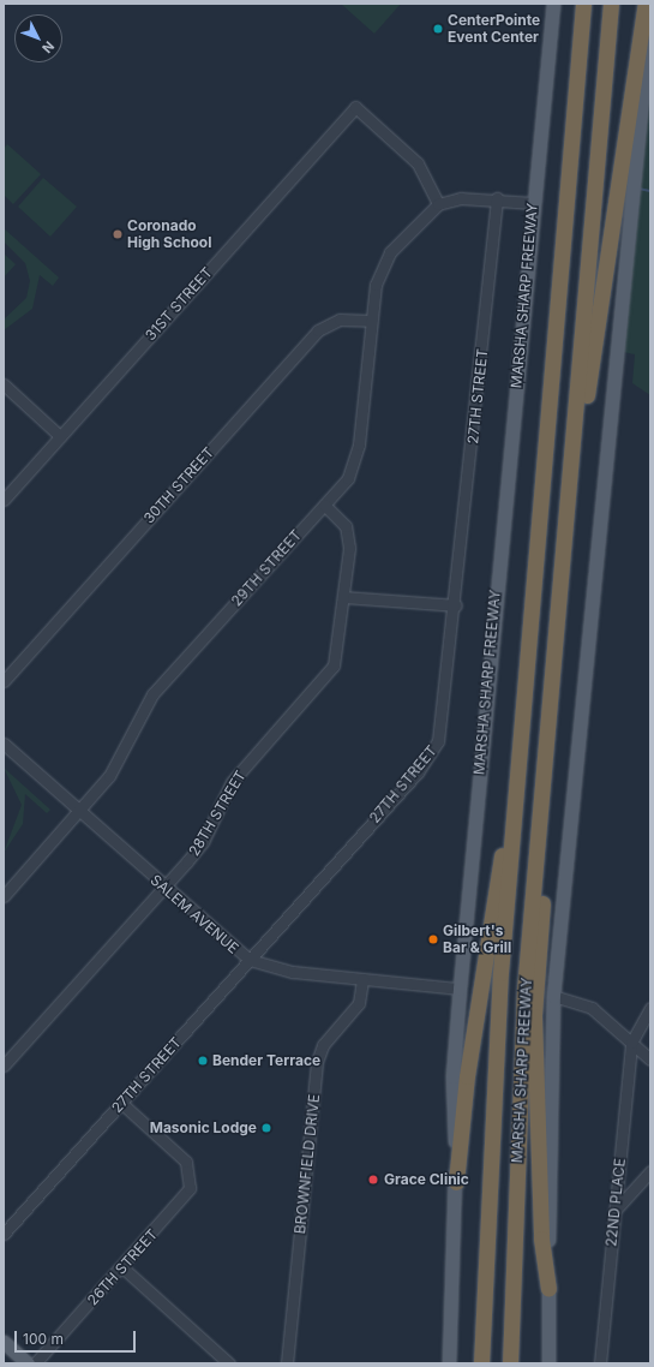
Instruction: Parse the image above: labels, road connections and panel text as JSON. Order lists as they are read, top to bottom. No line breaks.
{"streets":{"highway":["MARSHA SHARP FREEWAY"],"street":["31ST STREET","27TH STREET","30TH STREET","29TH STREET","28TH STREET","SALEM AVENUE","BROWNFIELD DRIVE","22ND PLACE","26TH STREET"]},"crossings":[["MARSHA SHARP FREEWAY","SALEM AVENUE"],["31ST STREET","29TH STREET"],["27TH STREET","SALEM AVENUE"],["27TH STREET","26TH STREET"],["30TH STREET","29TH STREET"],["29TH STREET","28TH STREET"],["29TH STREET","SALEM AVENUE"],["28TH STREET","SALEM AVENUE"],["SALEM AVENUE","BROWNFIELD DRIVE"]],"places":["CenterPointe Event Center","Coronado High School","Gilbert's Bar & Grill","Bender Terrace","Masonic Lodge","Grace Clinic"],"scale_bar":"100 m","north":"bottom right"}
